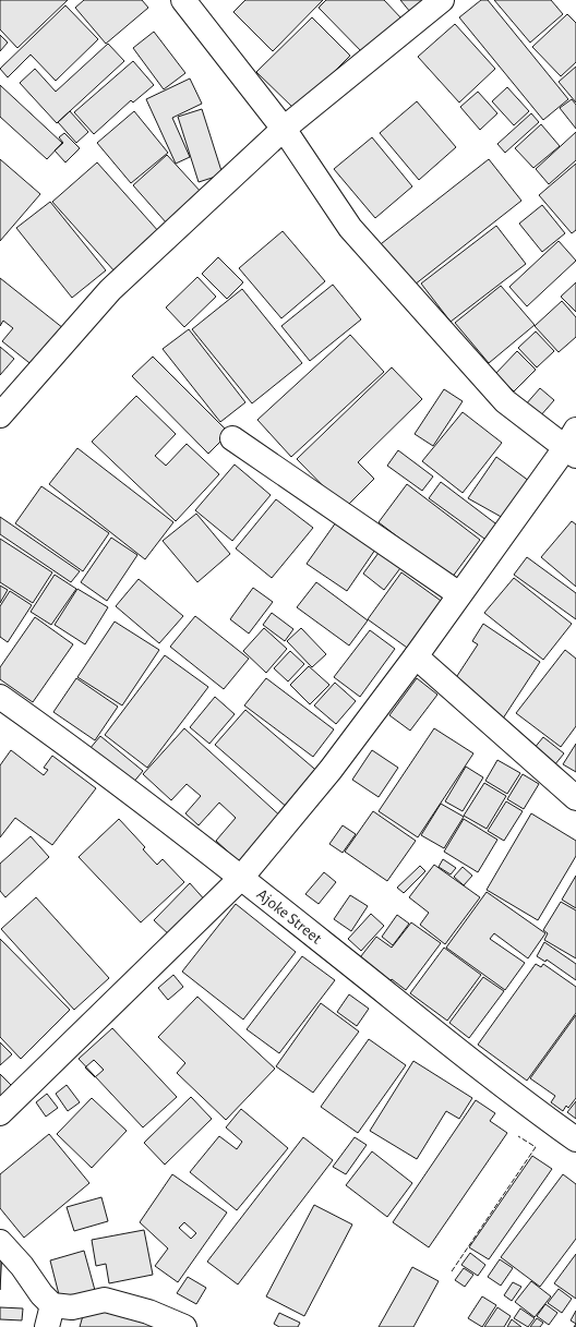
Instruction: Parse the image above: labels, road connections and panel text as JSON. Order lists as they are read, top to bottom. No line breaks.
{"streets":{"street":["Ajoke Street"]}}
